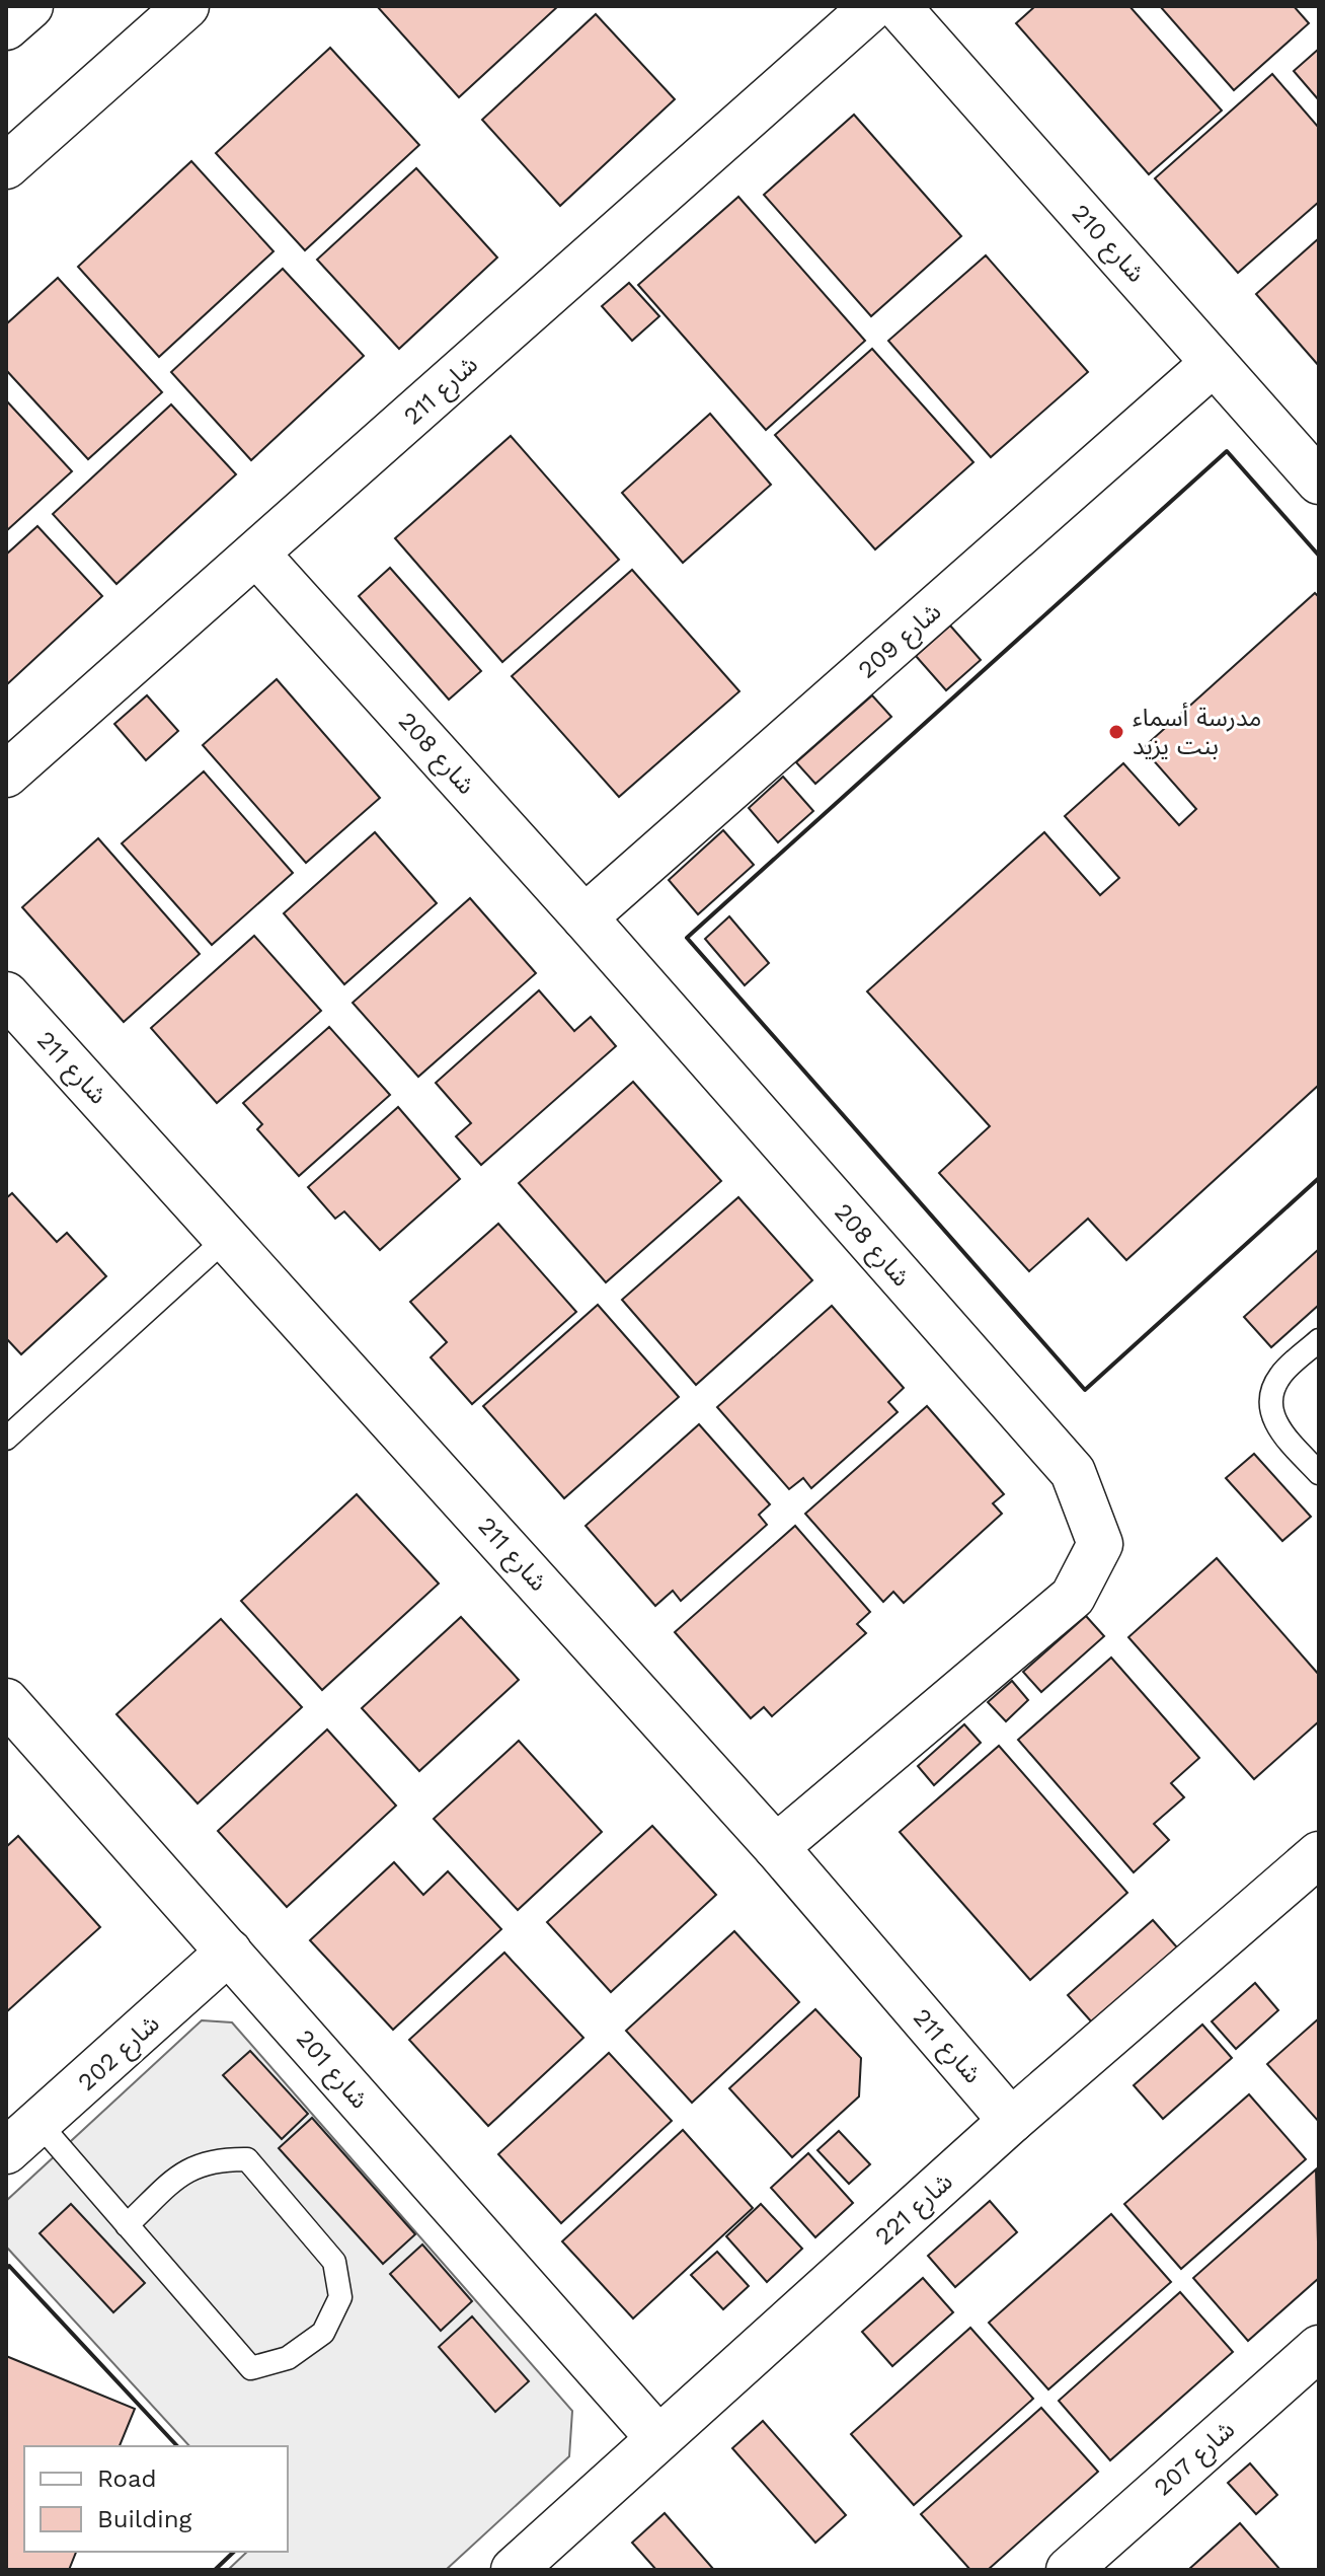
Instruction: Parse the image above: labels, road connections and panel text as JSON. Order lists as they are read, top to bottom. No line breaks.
{"streets":{"street":["شارع 210","شارع 211","شارع 209","شارع 208","شارع 202","شارع 201","شارع 221","شارع 207"]},"crossings":[["شارع 210","شارع 209"],["شارع 211","شارع 208"],["شارع 211","شارع 221"],["شارع 209","شارع 208"],["شارع 202","شارع 201"],["شارع 201","شارع 221"]],"places":["مدرسة أسماء بنت يزيد"],"legend":["Road","Building"]}
